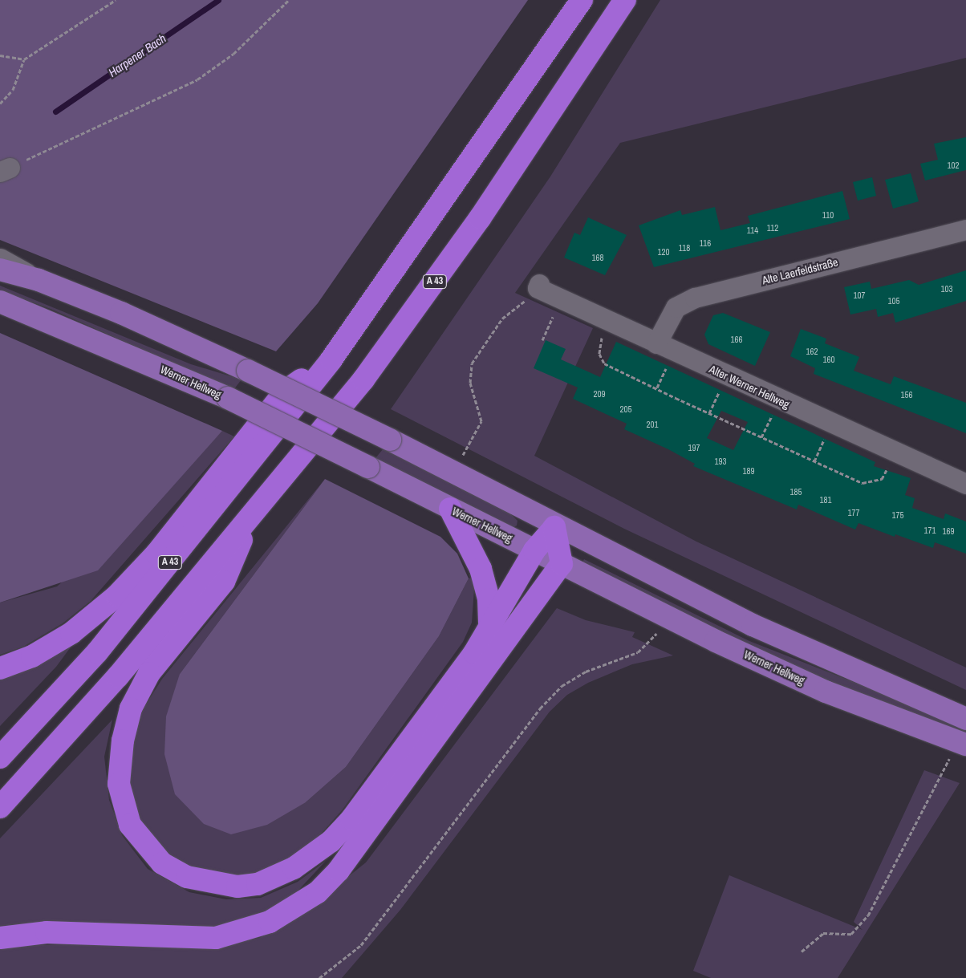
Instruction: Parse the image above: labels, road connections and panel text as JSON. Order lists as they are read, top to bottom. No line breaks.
{"streets":{"highway":["A 43"],"main road":["Werner Hellweg"],"street":["Alte Laerfeldstraße","Alter Werner Hellweg"]},"crossings":[["Alte Laerfeldstraße","Alter Werner Hellweg"]],"water":["Harpener Bach"],"house_numbers":["102","110","112","114","116","118","120","168","103","107","105","166","162","160","209","156","205","201","197","193","189","185","181","177","175","171","169"]}
